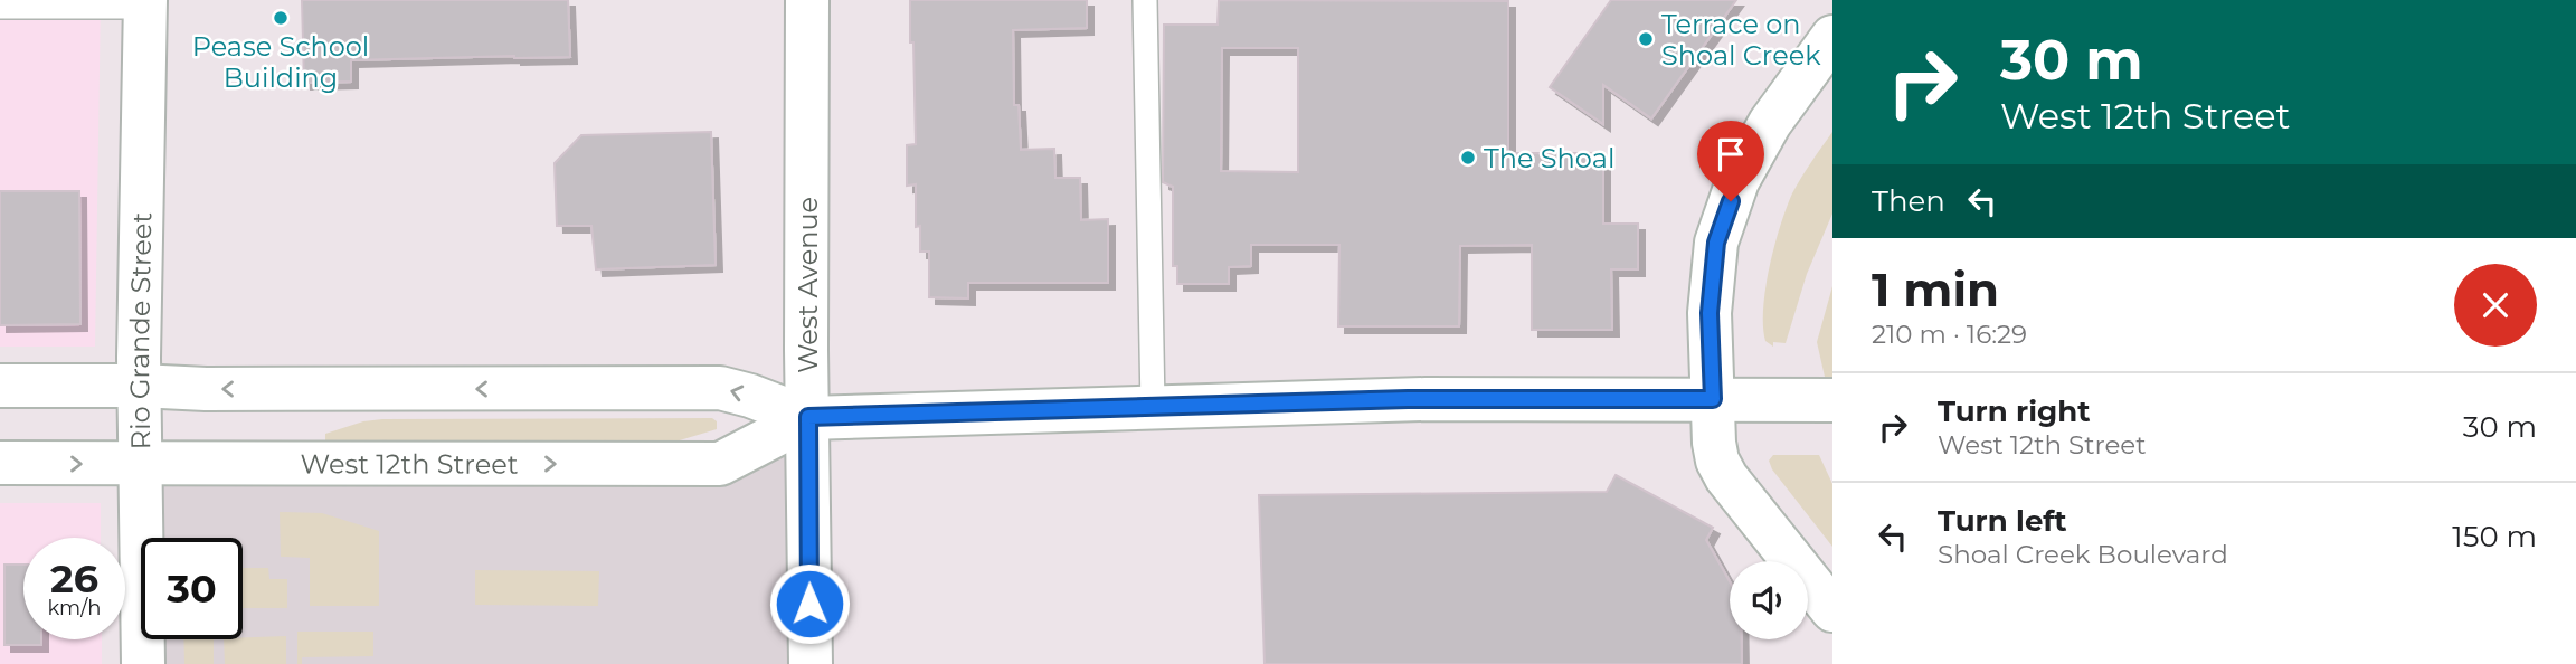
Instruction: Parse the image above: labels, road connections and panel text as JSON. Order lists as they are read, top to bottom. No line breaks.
{"streets":{"main road":["West Avenue","Rio Grande Street","West 12th Street"]},"crossings":[["West Avenue","West 12th Street"],["Rio Grande Street","West 12th Street"]],"places":["Pease School Building","Terrace on Shoal Creek","The Shoal"],"page":{"turn":["30 m","West 12th Street"],"then":"Then","heading":["1 min","210 m · 16:29"],"list":[{"name":"Turn right","note":"West 12th Street","value":"30 m"},{"name":"Turn left","note":"Shoal Creek Boulevard","value":"150 m"}],"speed":"26 km/h","limit":"30"}}
